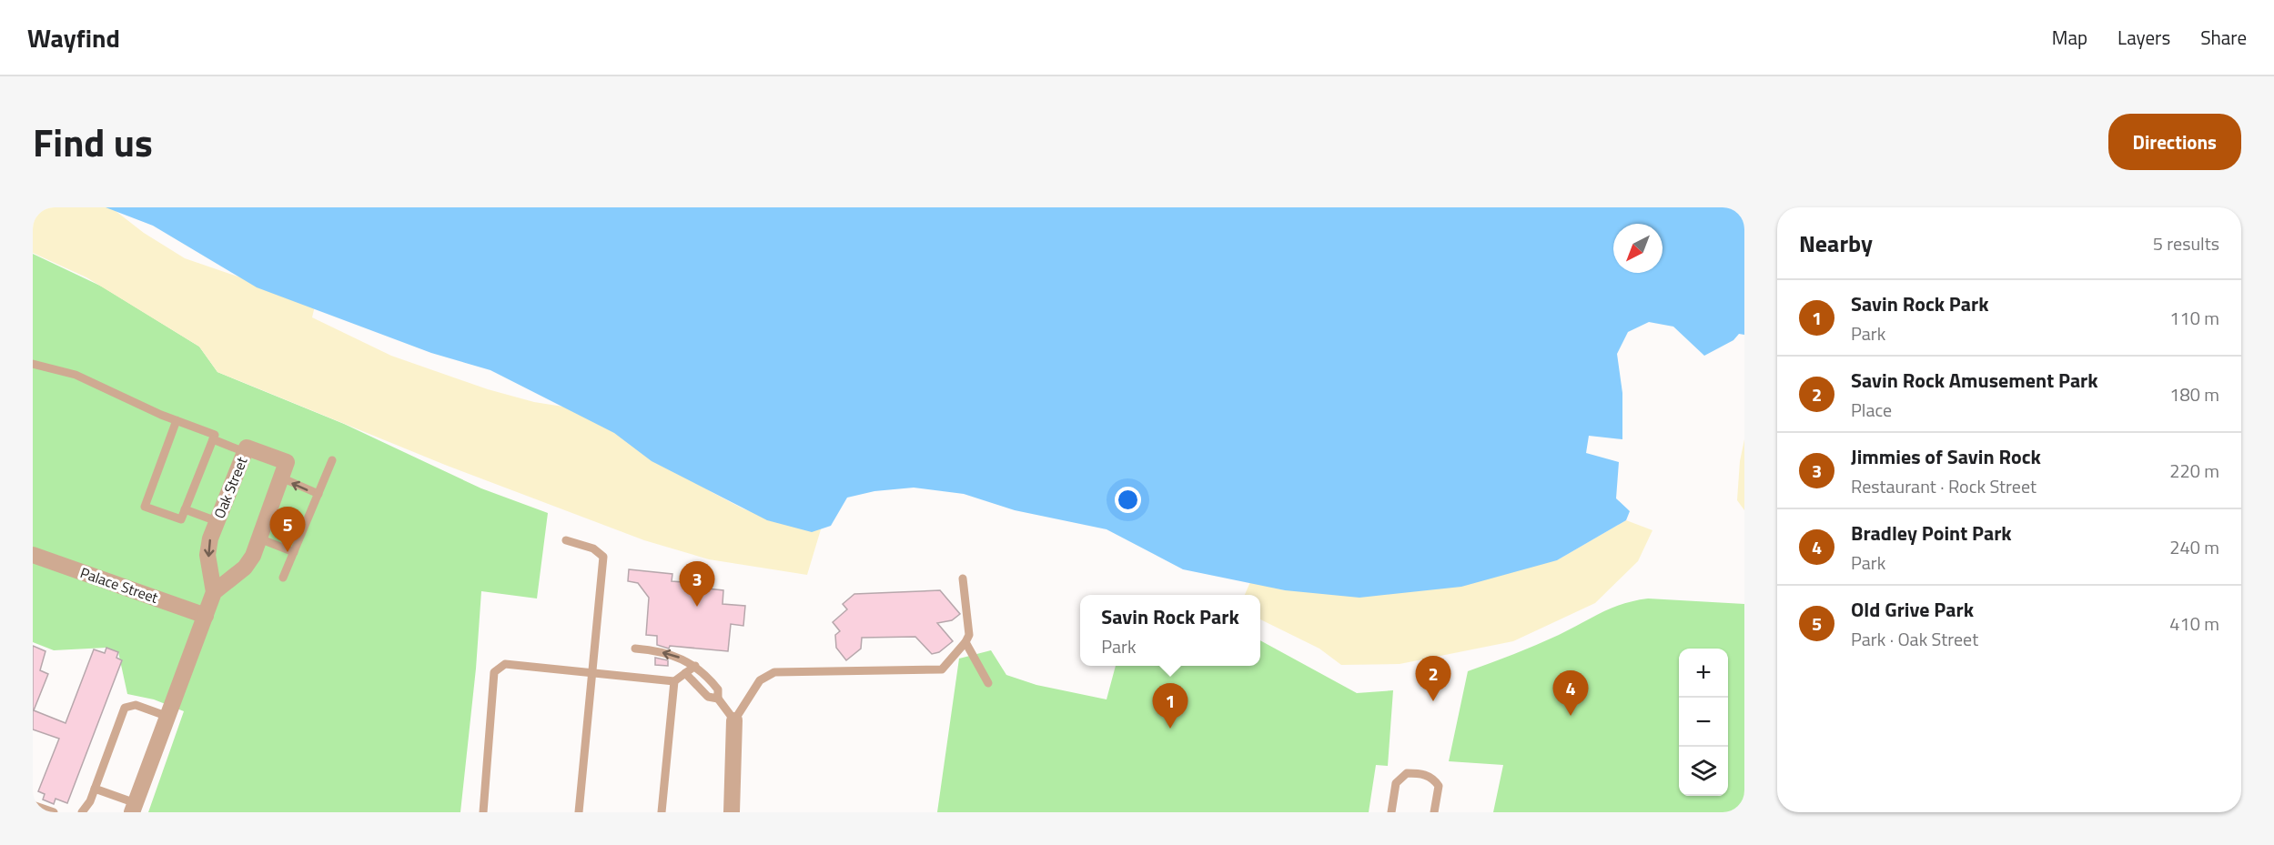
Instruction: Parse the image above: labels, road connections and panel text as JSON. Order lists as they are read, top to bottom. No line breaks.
{"streets":{"street":["Oak Street","Palace Street"]},"crossings":[["Oak Street","Palace Street"]],"north":"bottom left","page":{"header":"Wayfind","nav":["Map","Layers","Share"],"title":"Find us","buttons":"Directions","heading":["Nearby","5 results"],"list":[{"mark":"1","name":"Savin Rock Park","note":"Park","value":"110 m"},{"mark":"2","name":"Savin Rock Amusement Park","note":"Place","value":"180 m"},{"mark":"3","name":"Jimmies of Savin Rock","note":"Restaurant · Rock Street","value":"220 m"},{"mark":"4","name":"Bradley Point Park","note":"Park","value":"240 m"},{"mark":"5","name":"Old Grive Park","note":"Park · Oak Street","value":"410 m"}],"pins":["5","3","2","4","1"],"popup":["Savin Rock Park","Park"],"map_buttons":["+","−"]}}
